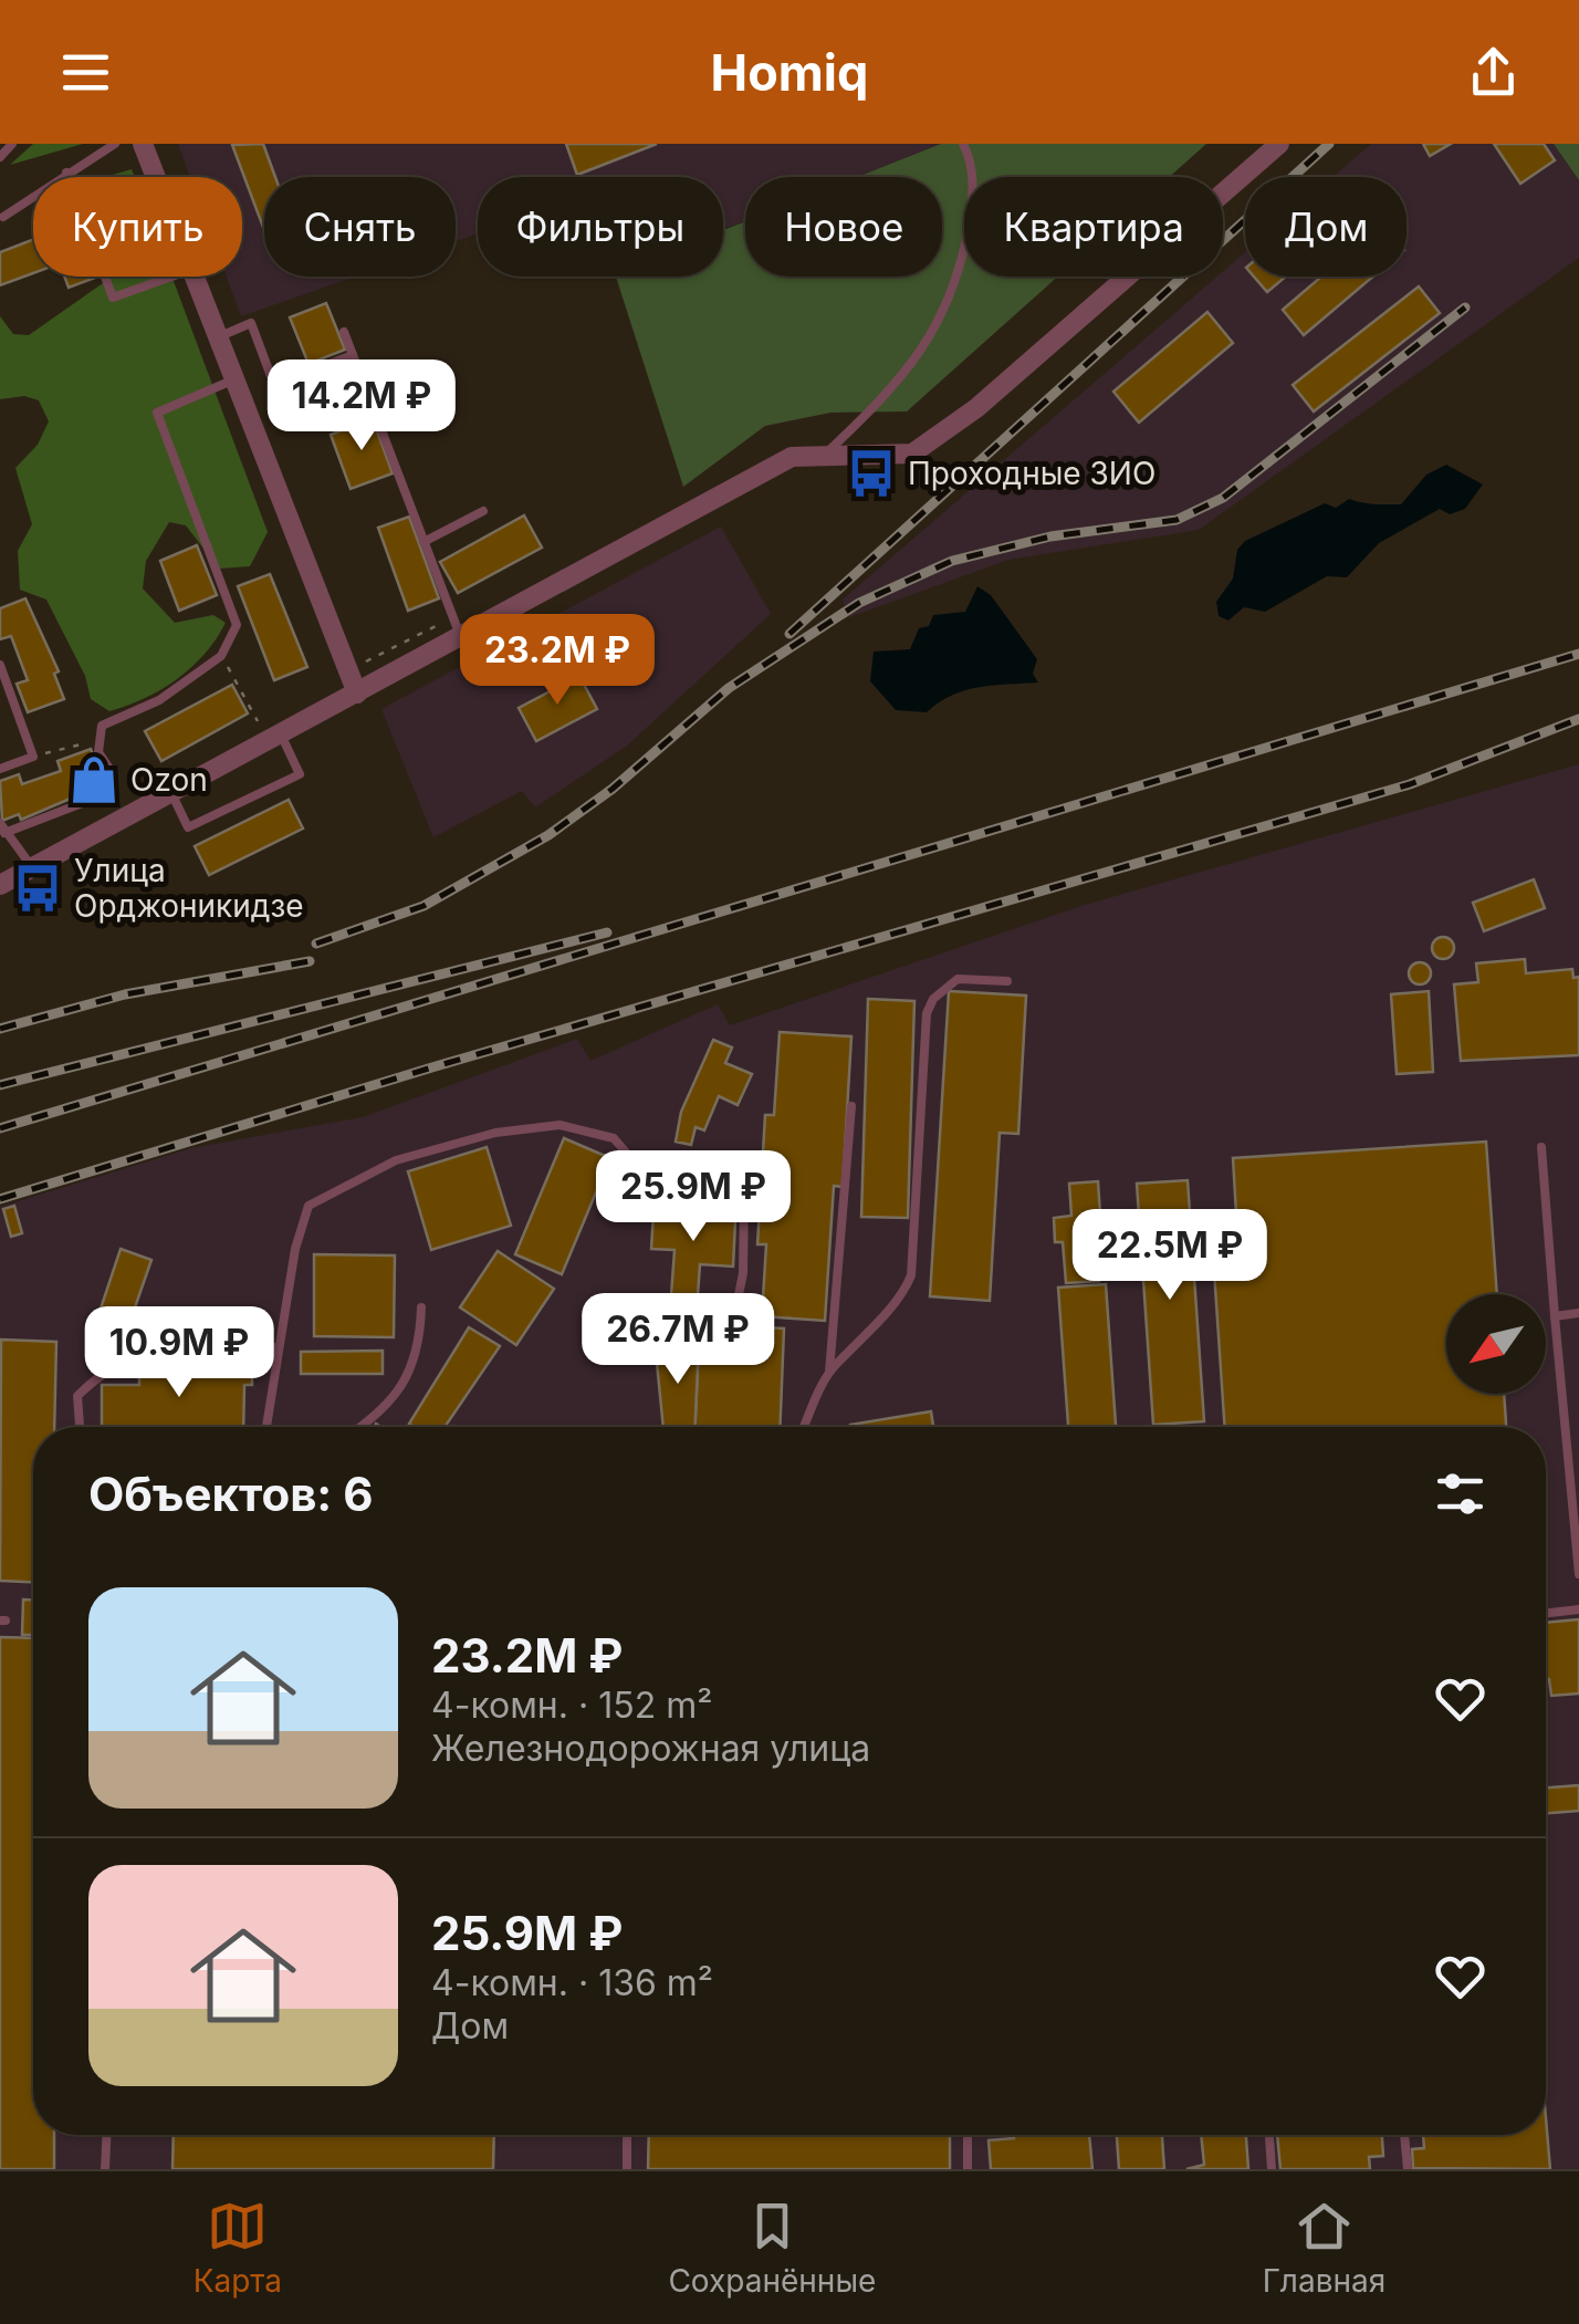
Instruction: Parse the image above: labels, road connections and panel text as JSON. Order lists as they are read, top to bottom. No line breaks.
{"places":{"bus stop":["Проходные ЗИО","Улица Орджоникидзе"],"shop":["Ozon"]},"north":"bottom left","page":{"header":"Homiq","chip":["Купить","Снять","Фильтры","Новое","Квартира","Дом"],"price":["14.2M ₽","23.2M ₽","25.9M ₽","22.5M ₽","26.7M ₽","10.9M ₽"],"heading":"Объектов: 6","list":[{"name":"23.2M ₽","note":"4-комн. · 152 m² · Железнодорожная улица"},{"name":"25.9M ₽","note":"4-комн. · 136 m² · Дом"}],"tabs":["Карта","Сохранённые","Главная"]}}
